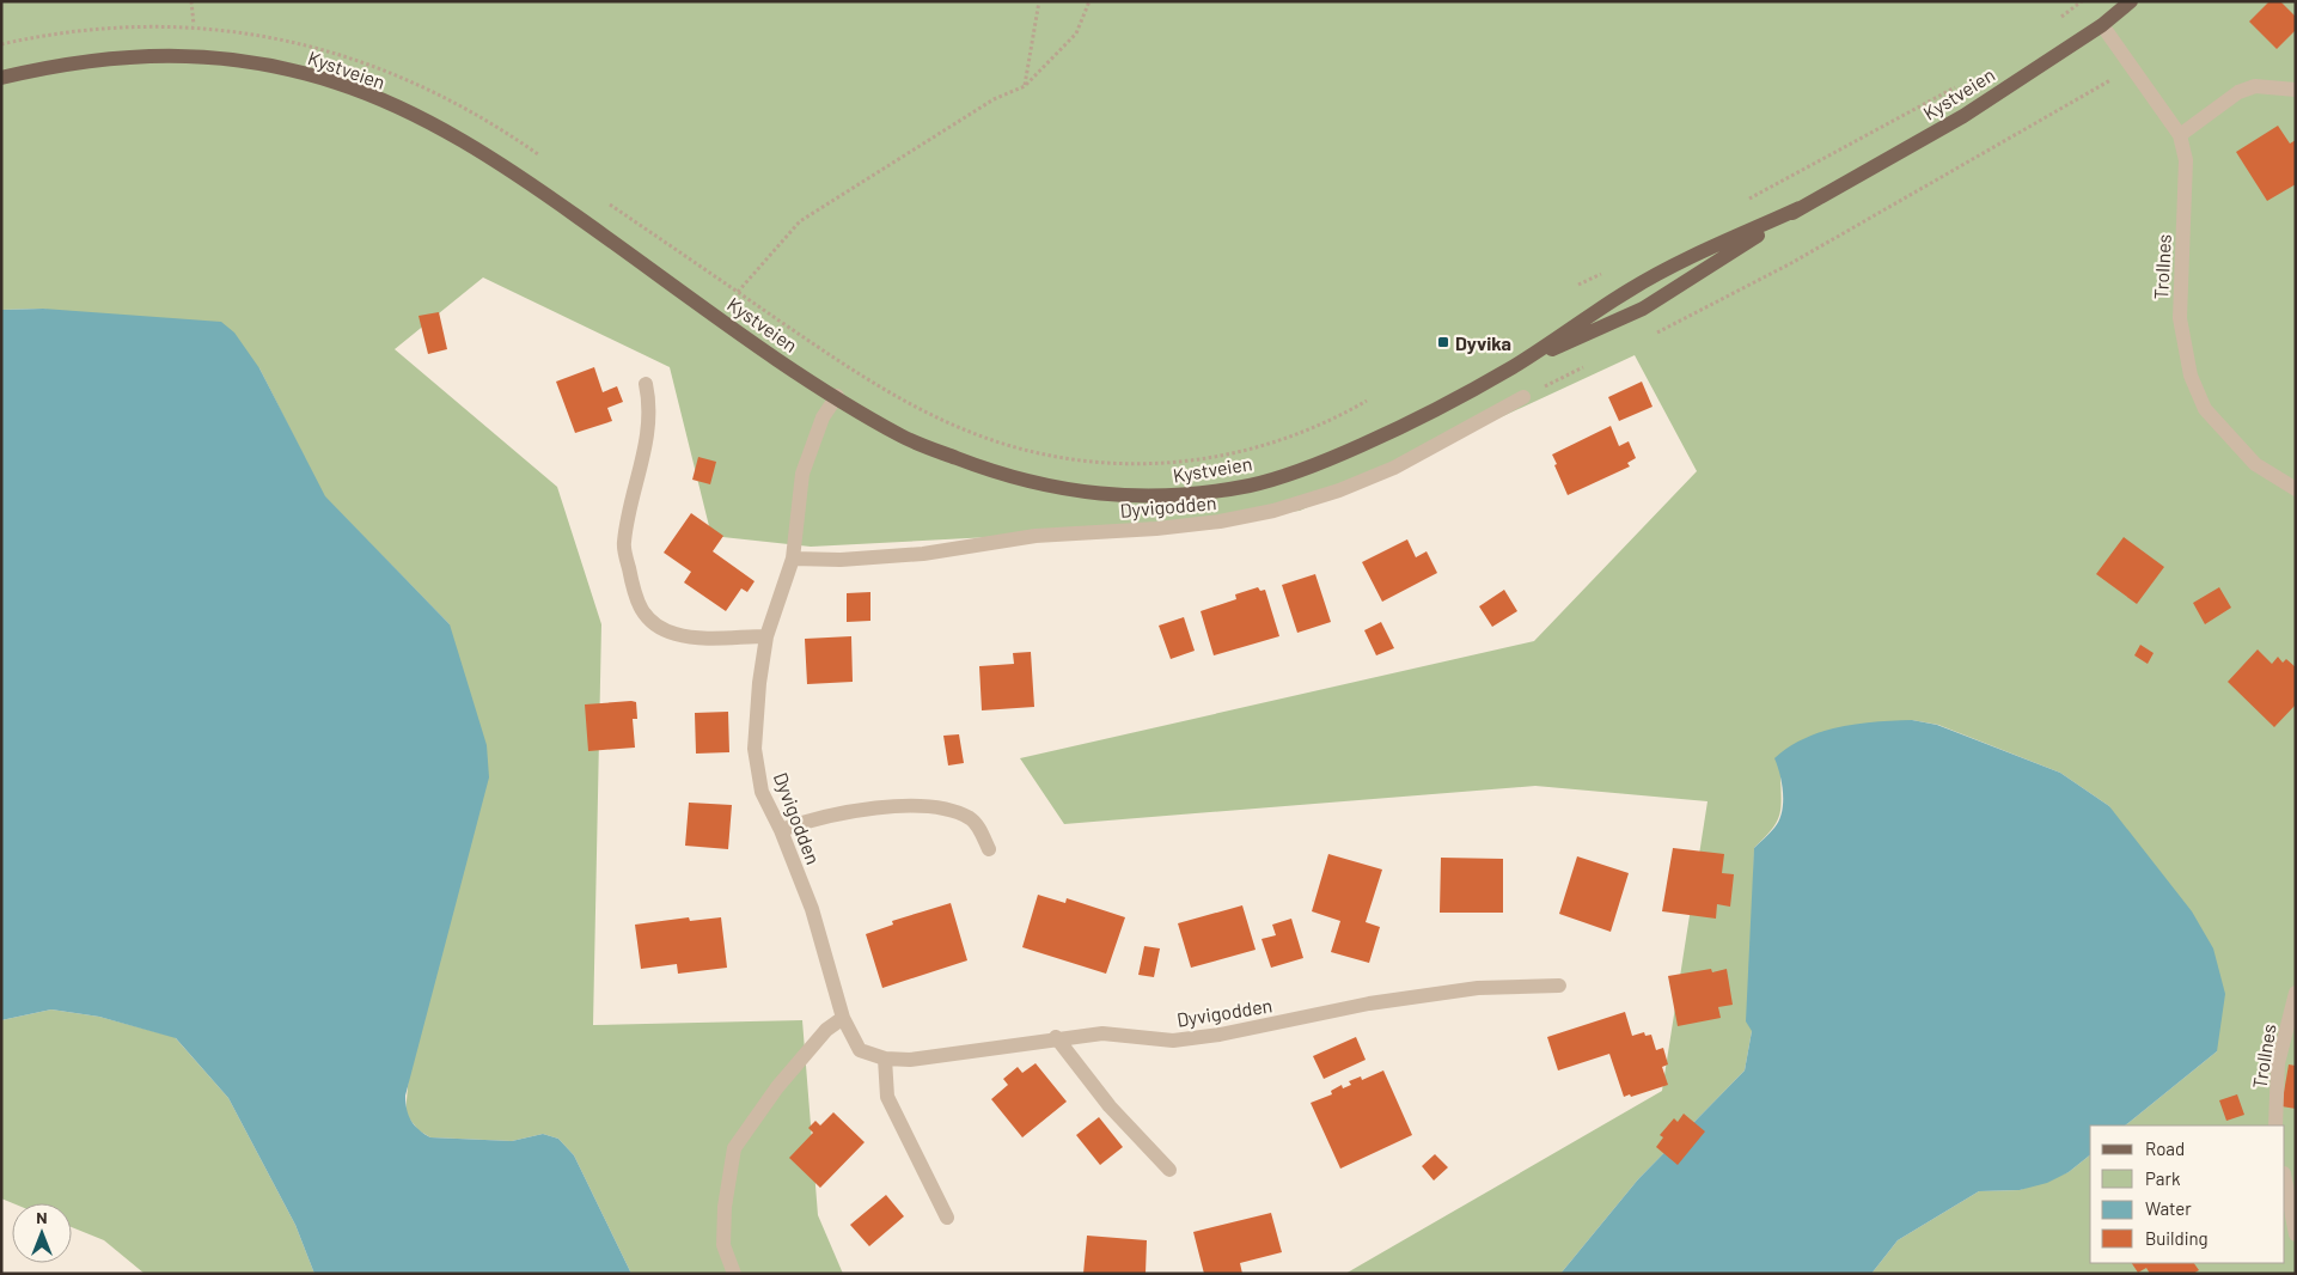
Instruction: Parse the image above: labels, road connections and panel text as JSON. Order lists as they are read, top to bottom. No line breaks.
{"streets":{"main road":["Kystveien"],"street":["Trollnes","Dyvigodden"]},"crossings":[["Kystveien","Trollnes"],["Kystveien","Dyvigodden"]],"places":{"transit":["Dyvika"]},"legend":["Road","Park","Water","Building"],"north":"top"}
